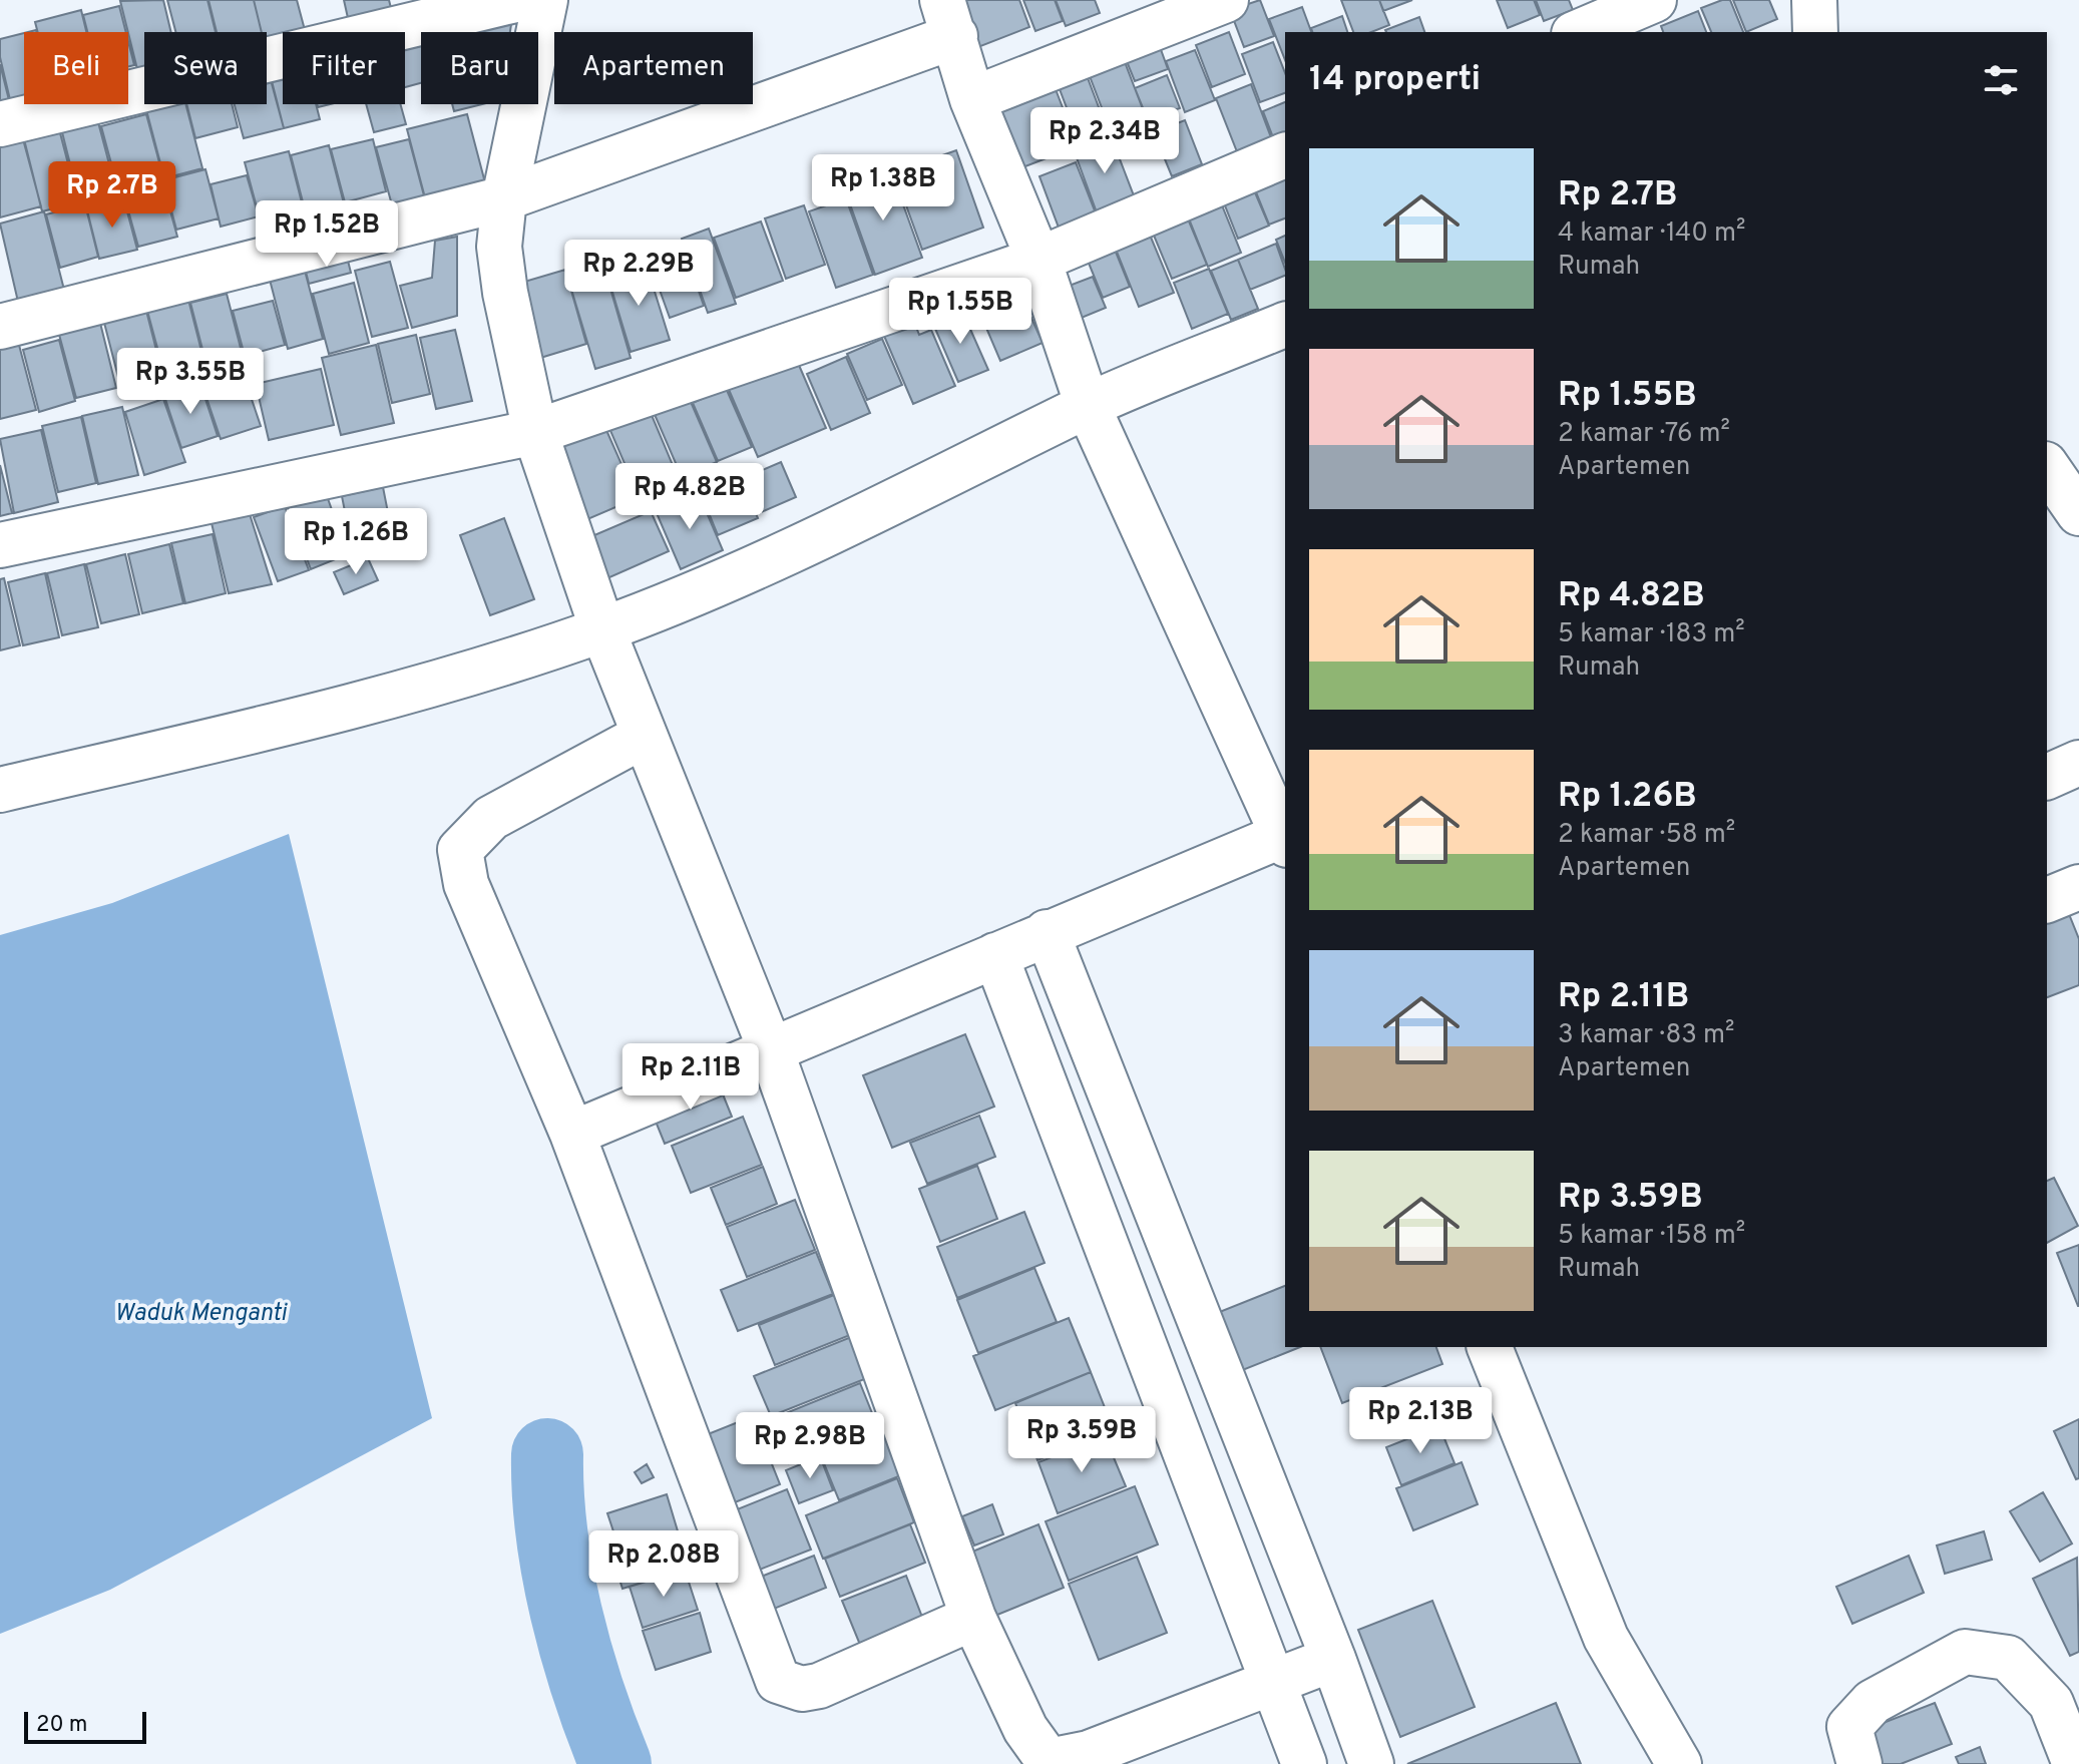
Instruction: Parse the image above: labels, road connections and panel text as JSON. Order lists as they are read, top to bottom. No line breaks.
{"water":["Waduk Menganti"],"scale_bar":"20 m","page":{"chip":["Beli","Sewa","Filter","Baru","Apartemen"],"heading":"14 properti","price":["Rp 2.34B","Rp 1.38B","Rp 2.7B","Rp 1.52B","Rp 2.29B","Rp 1.55B","Rp 3.55B","Rp 4.82B","Rp 1.26B","Rp 2.11B","Rp 2.13B","Rp 3.59B","Rp 2.98B","Rp 2.08B"],"list":[{"name":"Rp 2.7B","note":"4 kamar · 140 m² · Rumah"},{"name":"Rp 1.55B","note":"2 kamar · 76 m² · Apartemen"},{"name":"Rp 4.82B","note":"5 kamar · 183 m² · Rumah"},{"name":"Rp 1.26B","note":"2 kamar · 58 m² · Apartemen"},{"name":"Rp 2.11B","note":"3 kamar · 83 m² · Apartemen"},{"name":"Rp 3.59B","note":"5 kamar · 158 m² · Rumah"}],"scale":"20 m"}}
